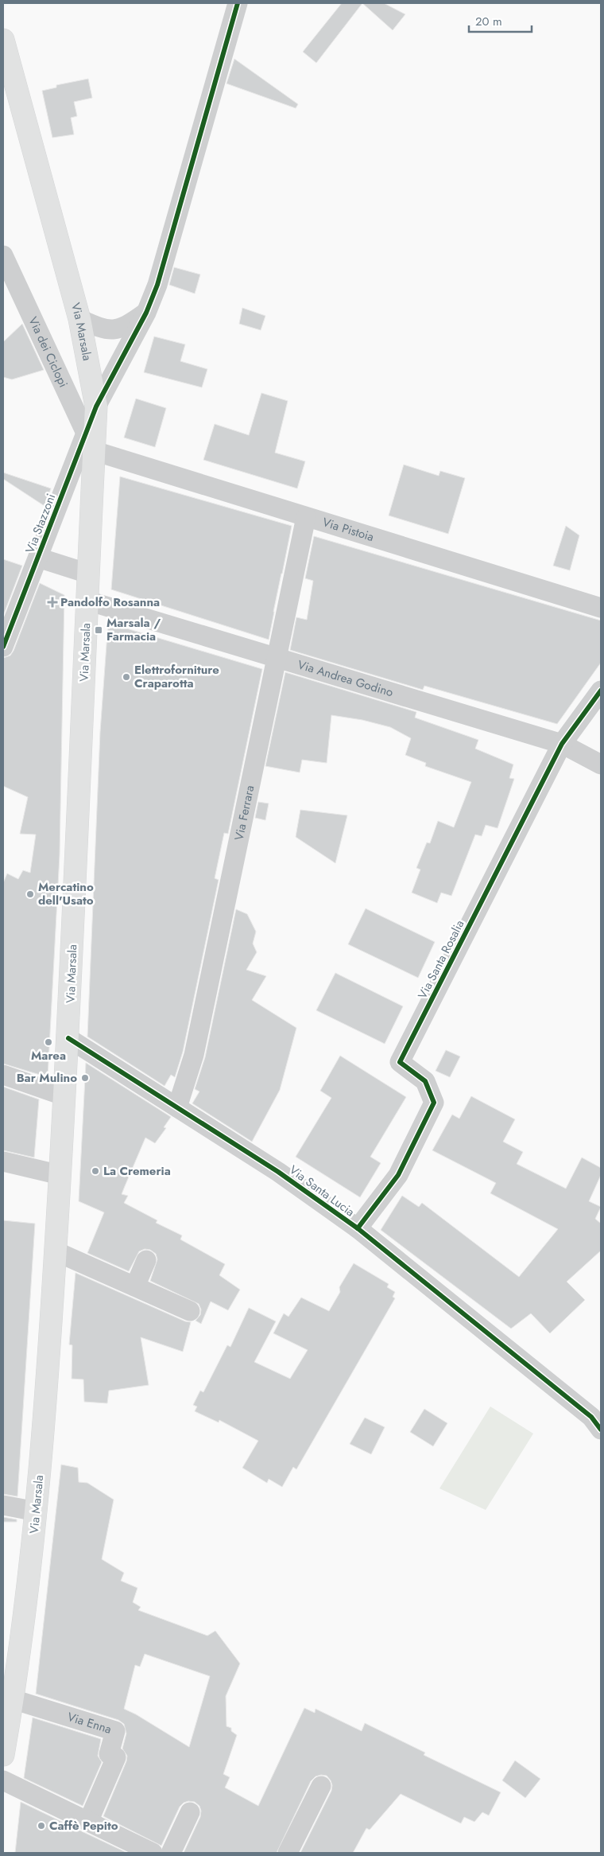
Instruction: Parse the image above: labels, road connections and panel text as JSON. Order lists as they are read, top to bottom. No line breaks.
{"streets":{"main road":["Via Marsala"],"street":["Via dei Ciclopi","Via Stazzoni","Via Pistoia","Via Andrea Godino","Via Ferrara","Via Santa Rosalia","Via Santa Lucia","Via Enna"]},"crossings":[["Via Marsala","Via dei Ciclopi"],["Via Marsala","Via Stazzoni"],["Via Marsala","Via Pistoia"],["Via Marsala","Via Andrea Godino"],["Via Marsala","Via Santa Lucia"],["Via Marsala","Via Enna"],["Via dei Ciclopi","Via Stazzoni"],["Via dei Ciclopi","Via Pistoia"],["Via Stazzoni","Via Pistoia"],["Via Pistoia","Via Ferrara"],["Via Andrea Godino","Via Ferrara"],["Via Andrea Godino","Via Santa Rosalia"],["Via Ferrara","Via Santa Lucia"],["Via Santa Rosalia","Via Santa Lucia"]],"places":{"health":["Pandolfo Rosanna"],"transit":["Marsala / Farmacia"],"other":["Elettroforniture Craparotta","Mercatino dell'Usato","Marea","Bar Mulino","La Cremeria","Caffè Pepito"]},"scale_bar":"20 m"}
